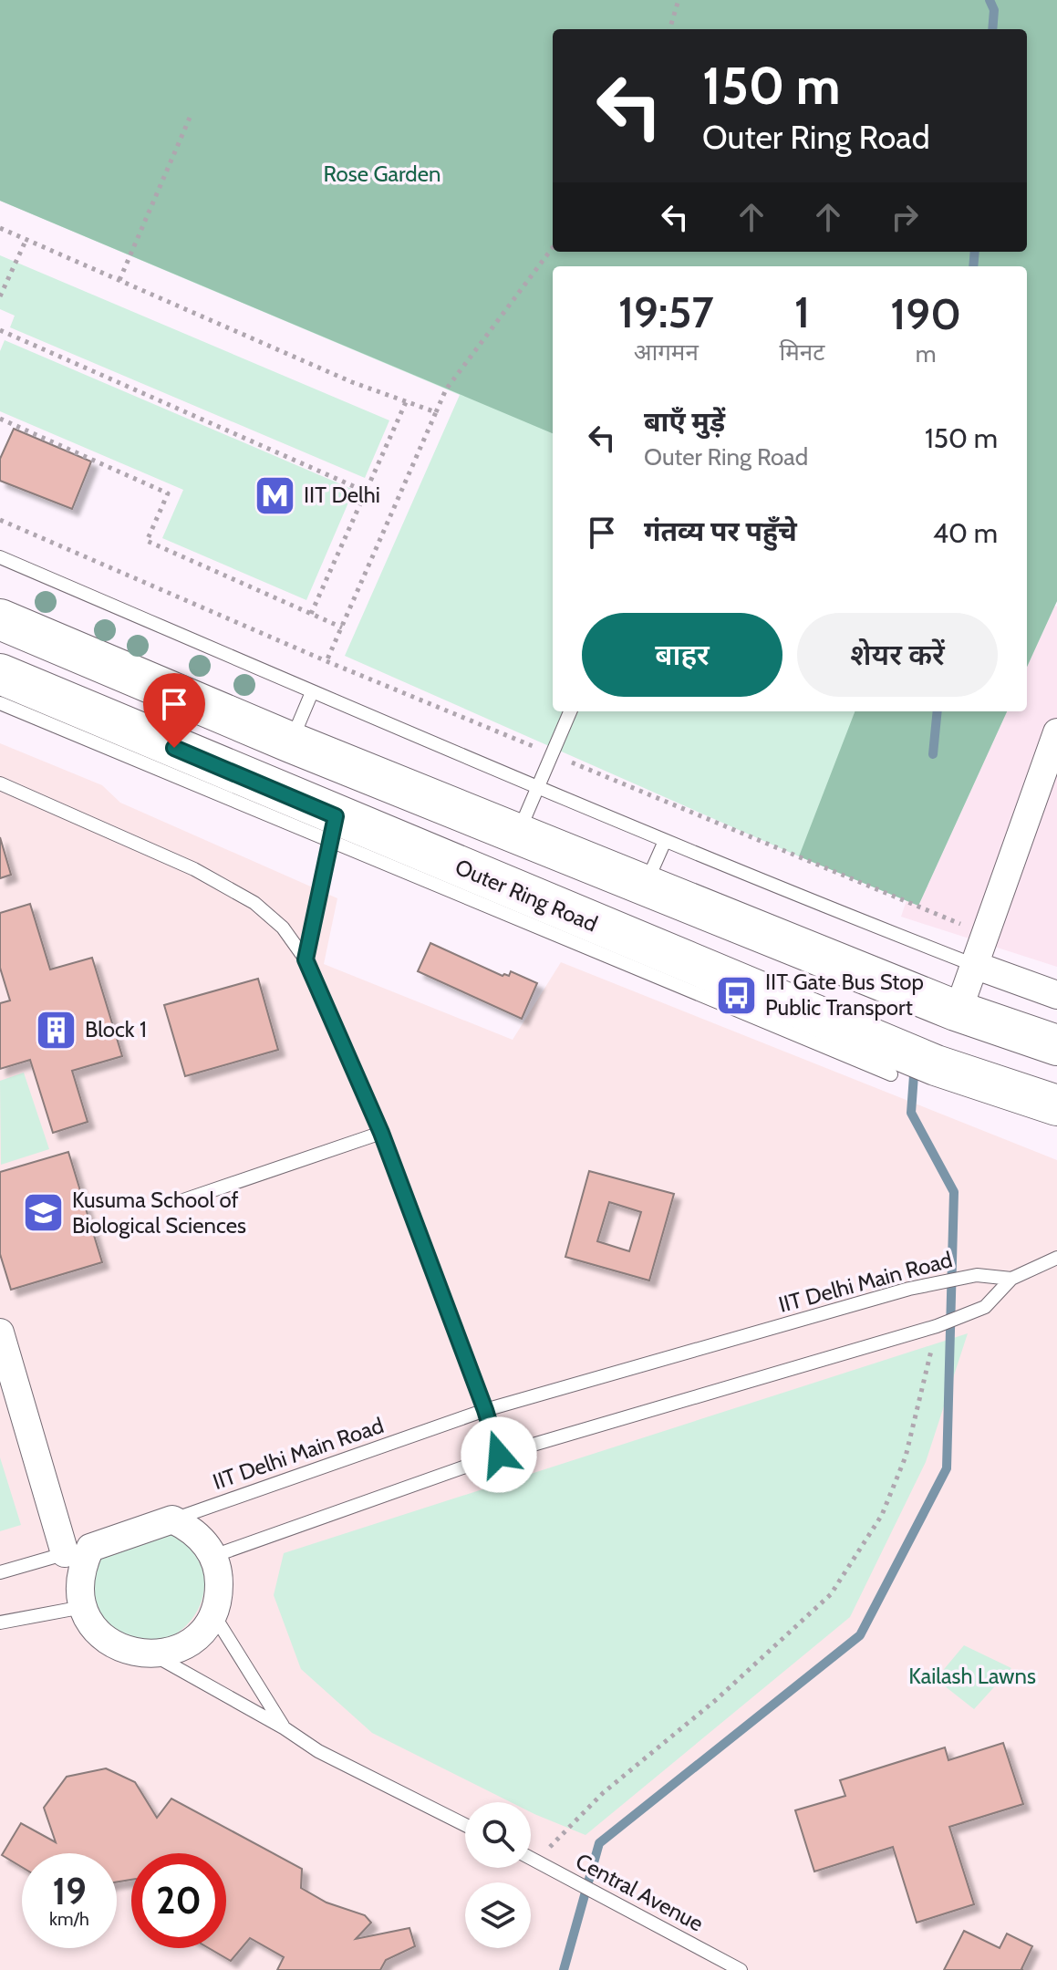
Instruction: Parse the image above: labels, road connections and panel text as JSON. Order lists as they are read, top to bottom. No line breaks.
{"streets":{"main road":["Outer Ring Road"],"lane":["IIT Delhi Main Road","Central Avenue"]},"parks":["Rose Garden","Kailash Lawns"],"places":{"metro station":["IIT Delhi"],"bus stop":["IIT Gate Bus Stop Public Transport"],"building":["Block 1"],"school or university":["Kusuma School of Biological Sciences"]},"page":{"turn":["150 m","Outer Ring Road"],"eta":["19:57","आगमन","1","मिनट","190","m"],"list":[{"name":"बाएँ मुड़ें","note":"Outer Ring Road","value":"150 m"},{"name":"गंतव्य पर पहुँचे","value":"40 m"}],"buttons":["बाहर","शेयर करें"],"speed":"19 km/h","limit":"20"}}
